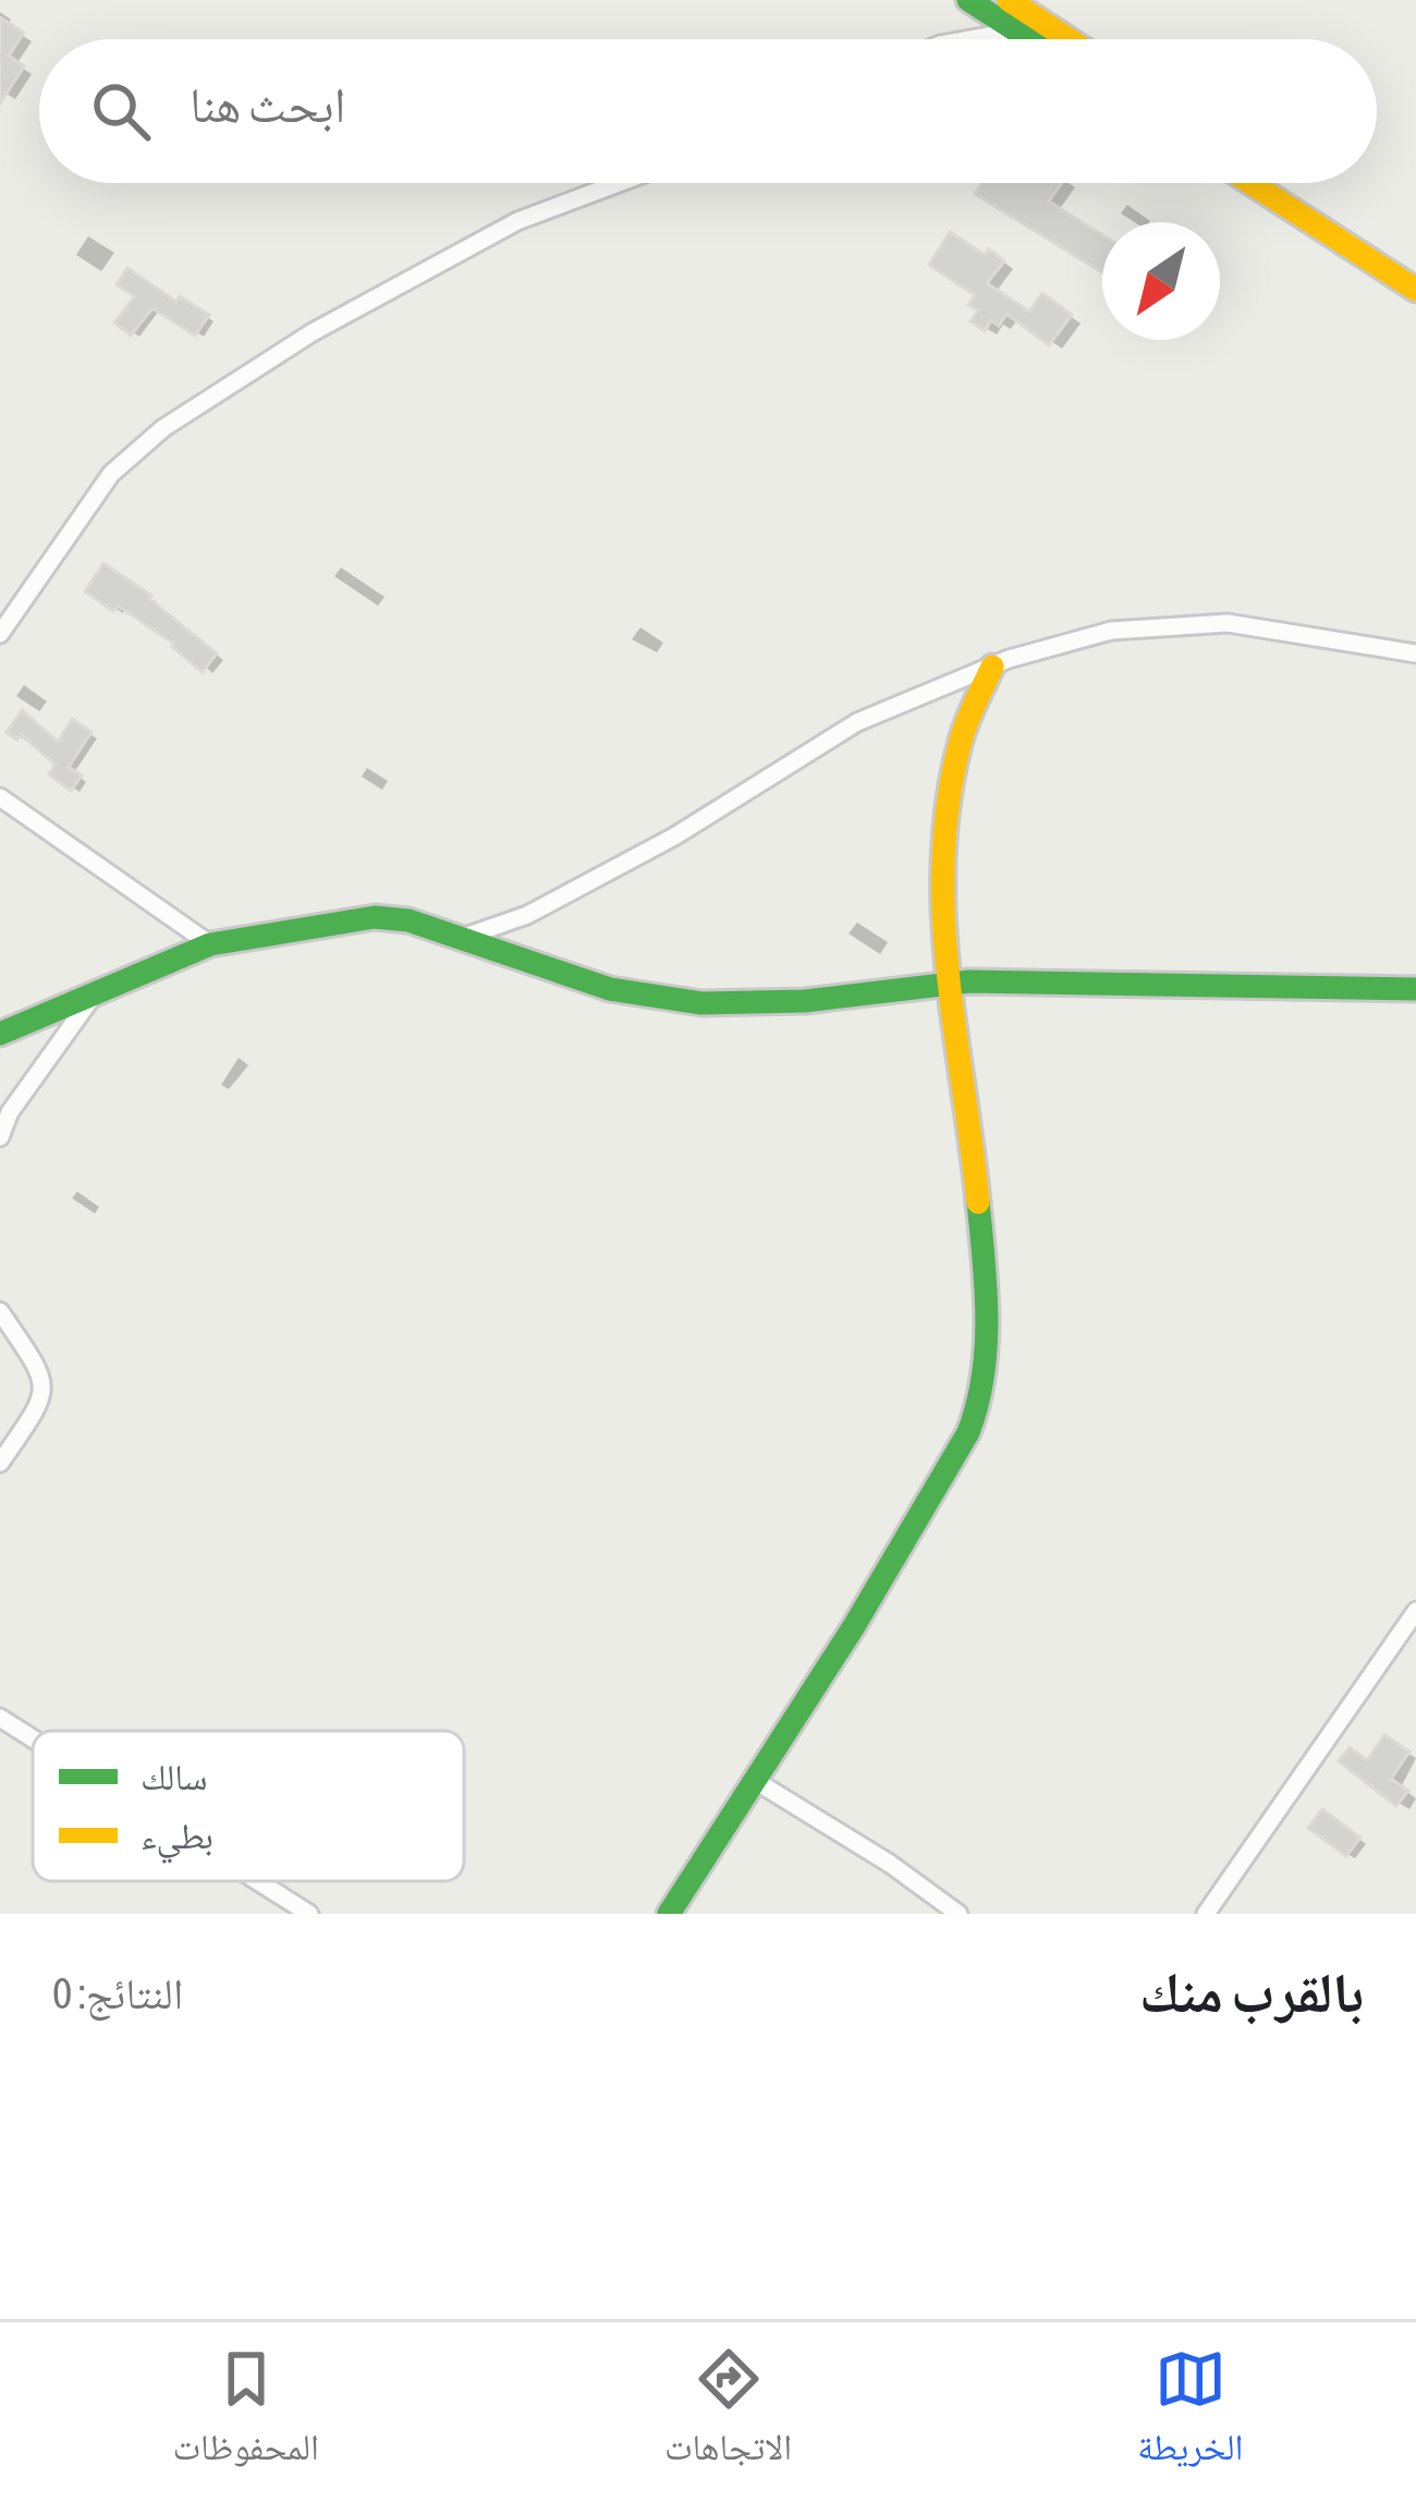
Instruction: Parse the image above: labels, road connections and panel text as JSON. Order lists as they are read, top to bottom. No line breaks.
{"legend":["سالك","بطيء"],"north":"bottom left","page":{"search":"ابحث هنا","heading":["بالقرب منك","النتائج: 0"],"nav":["الخريطة","الاتجاهات","المحفوظات"]}}
